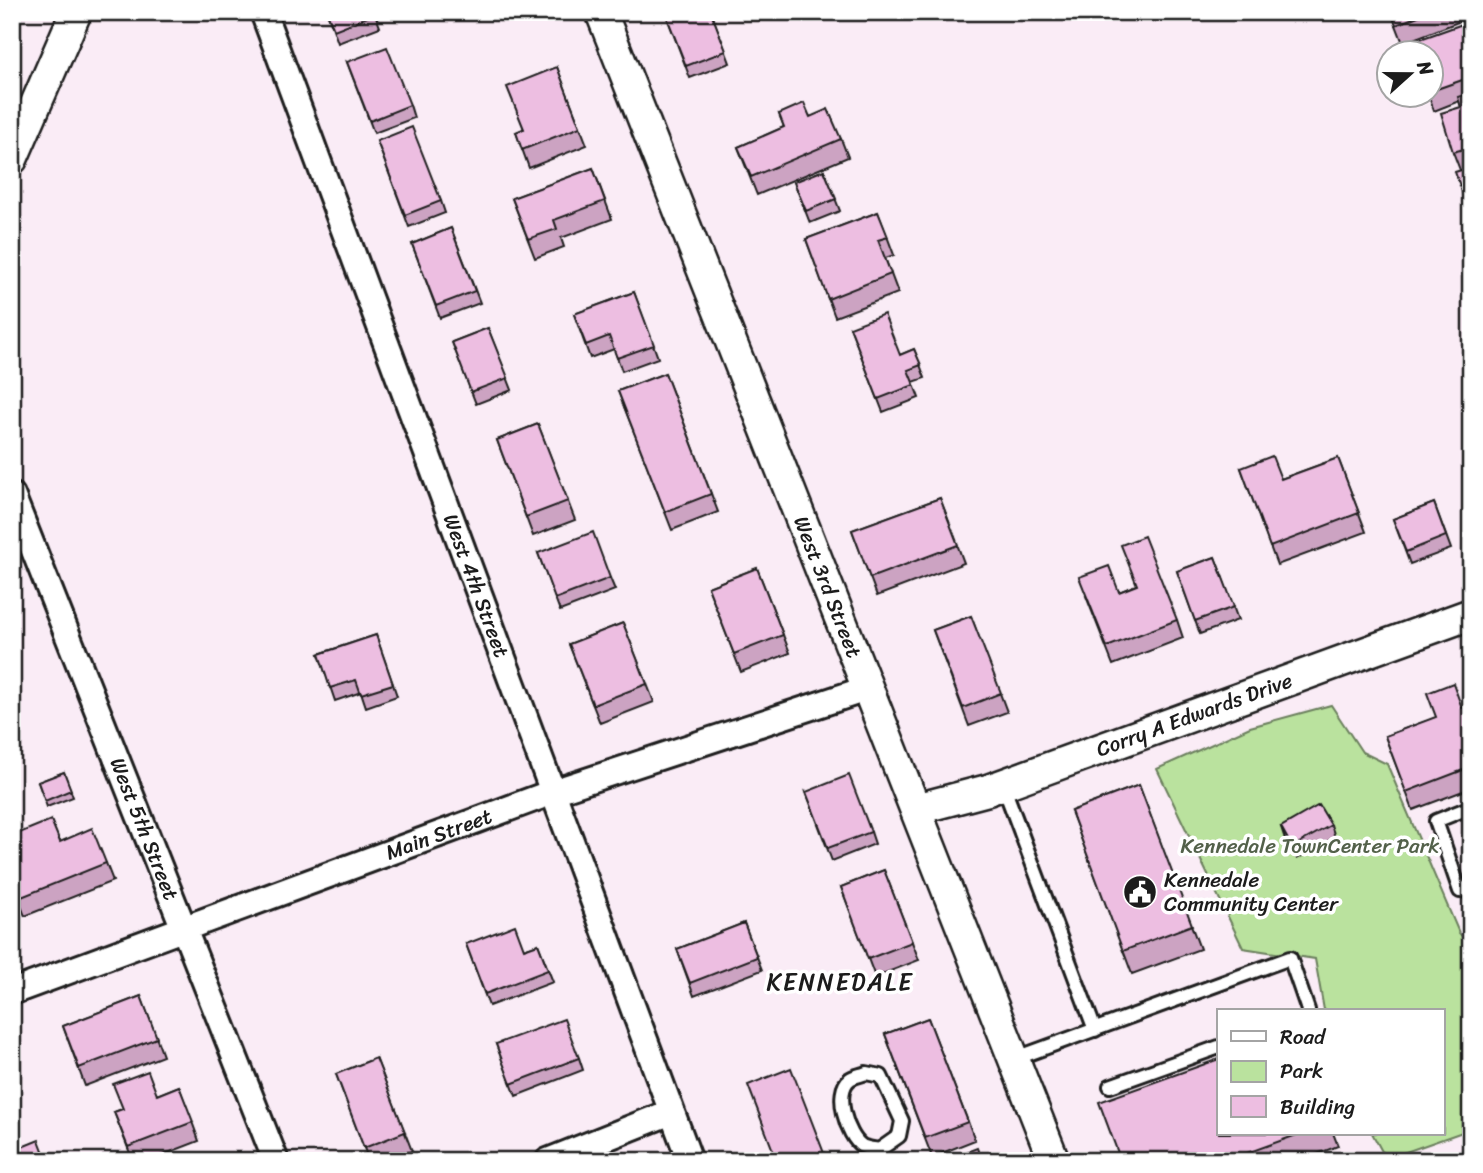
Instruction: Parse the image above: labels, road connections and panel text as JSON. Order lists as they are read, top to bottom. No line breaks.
{"streets":{"street":["West 3rd Street","West 4th Street","Corry A Edwards Drive","West 5th Street","Main Street"]},"crossings":[["West 3rd Street","Corry A Edwards Drive"],["West 3rd Street","Main Street"],["West 4th Street","Main Street"],["West 5th Street","Main Street"]],"districts":["KENNEDALE"],"parks":["Kennedale TownCenter Park"],"places":{"public building":["Kennedale Community Center"]},"legend":["Road","Park","Building"],"north":"right"}
